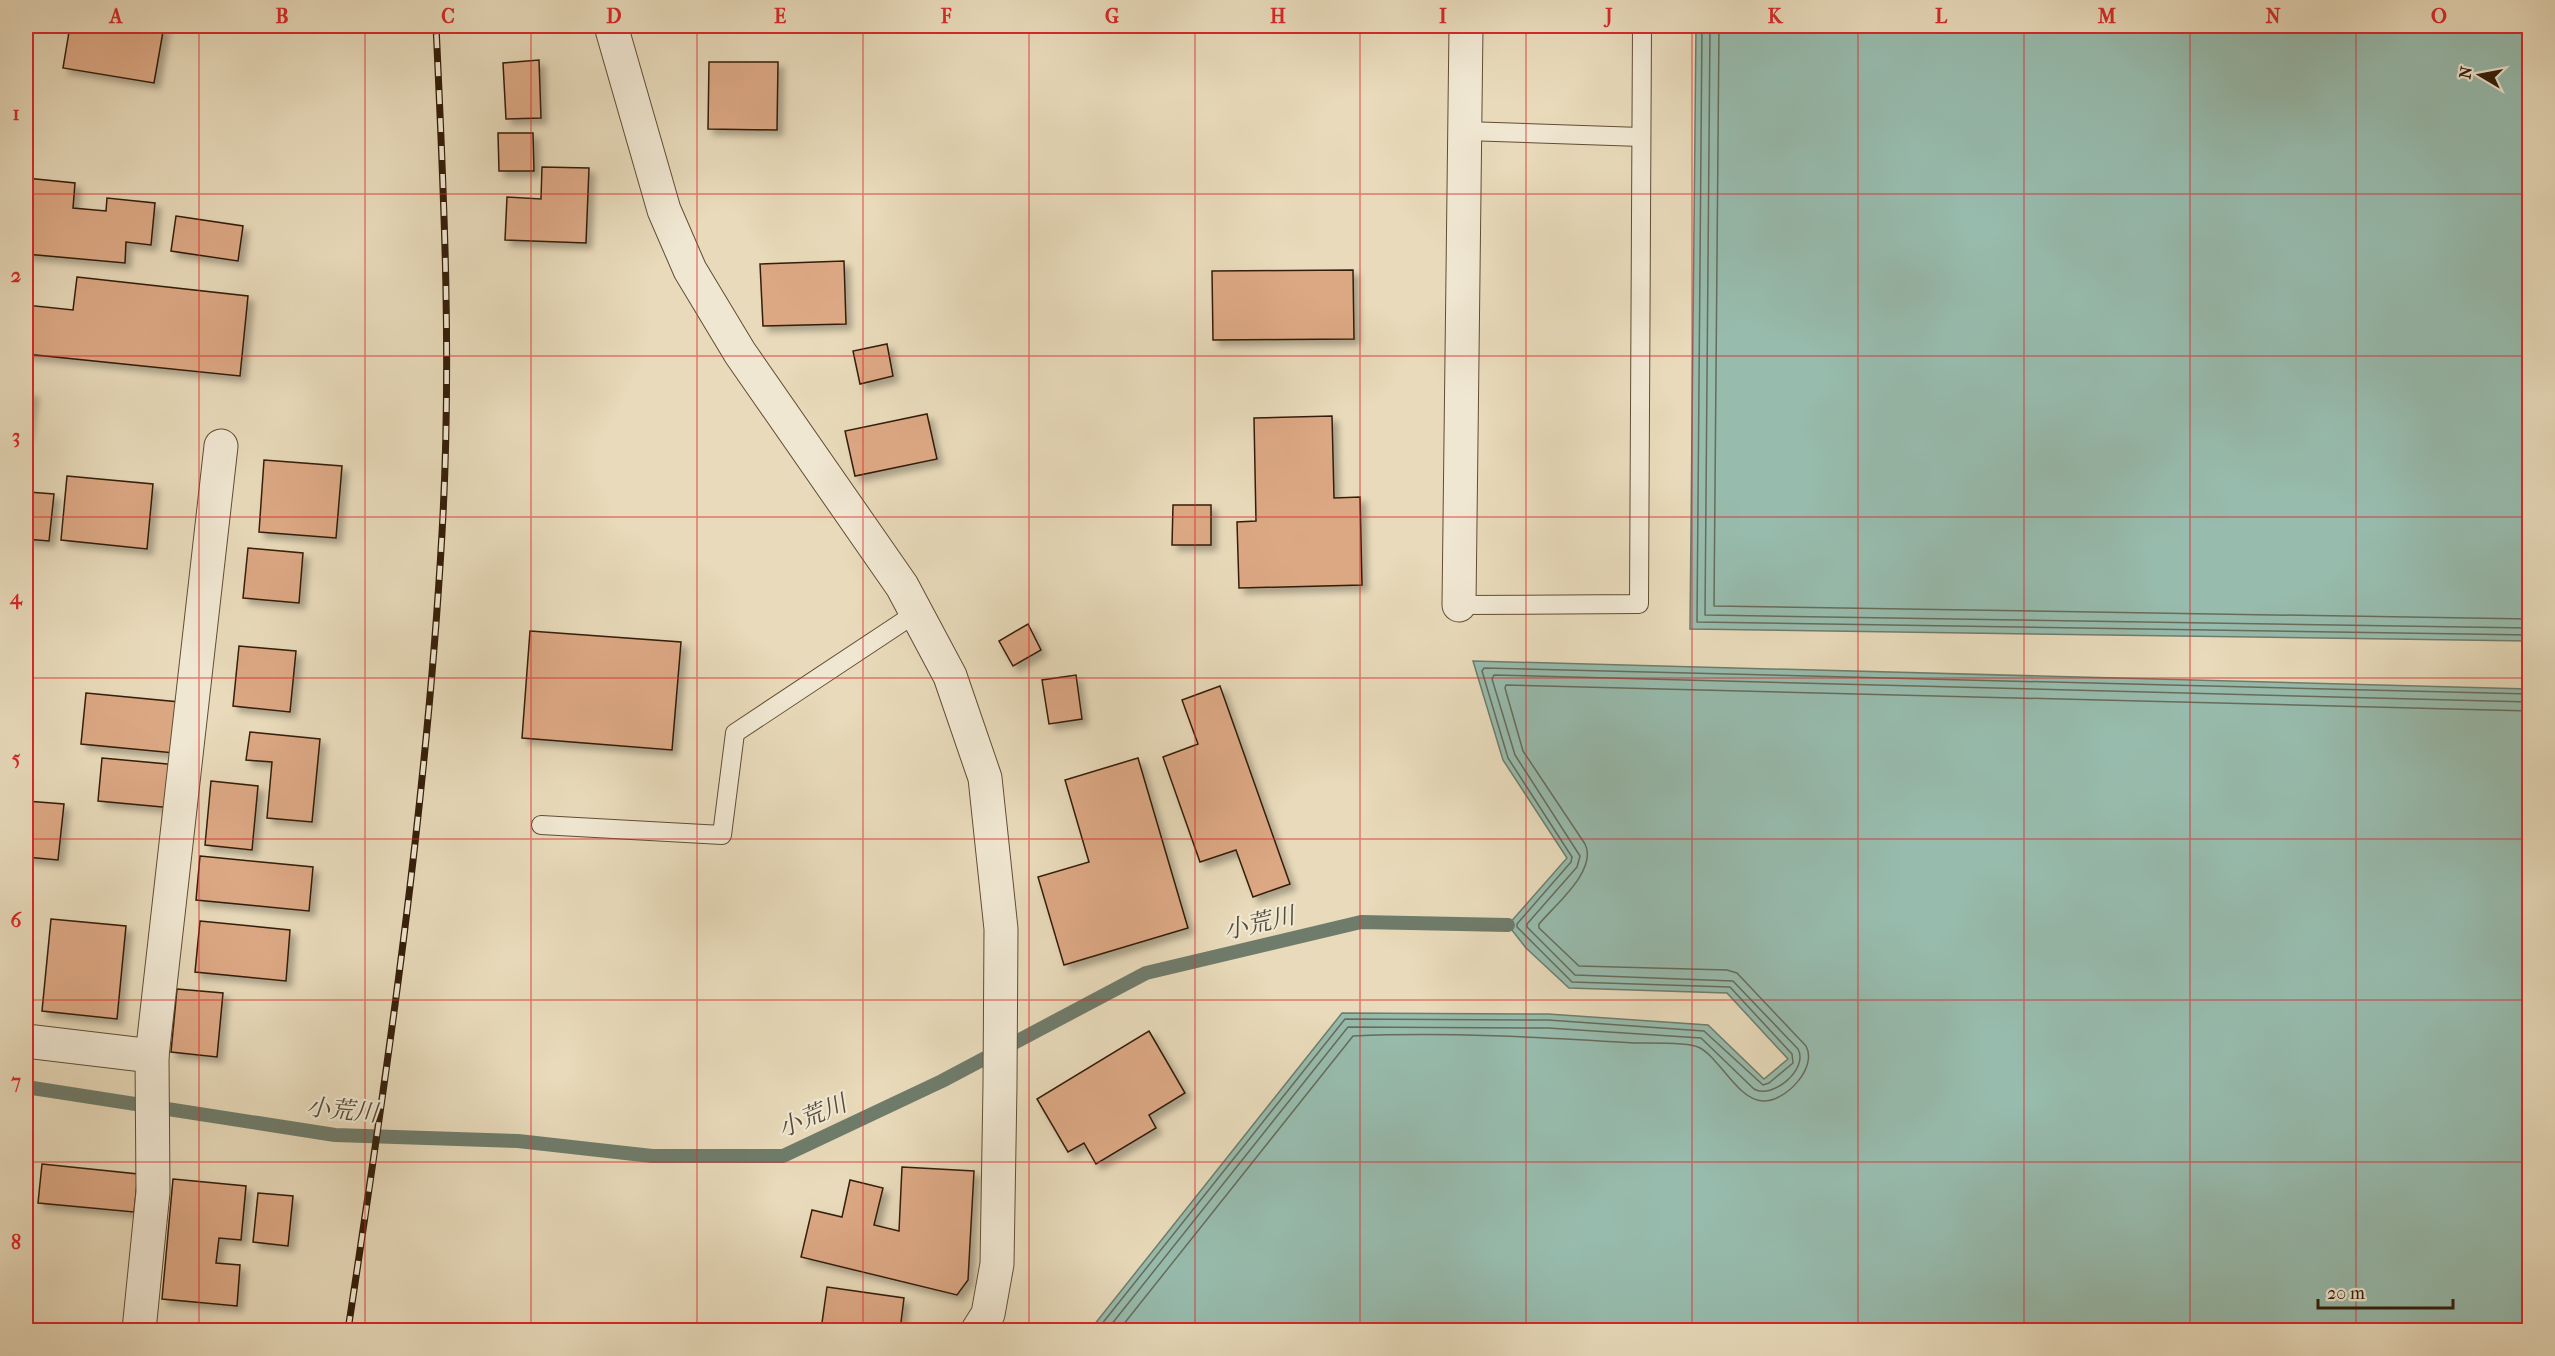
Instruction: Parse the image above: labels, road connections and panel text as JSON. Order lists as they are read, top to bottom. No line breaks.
{"water":["小荒川"],"scale_bar":"20 m","north":"left","grid":{"columns":["A","B","C","D","E","F","G","H","I","J","K","L","M","N","O"],"rows":["1","2","3","4","5","6","7","8"]}}
